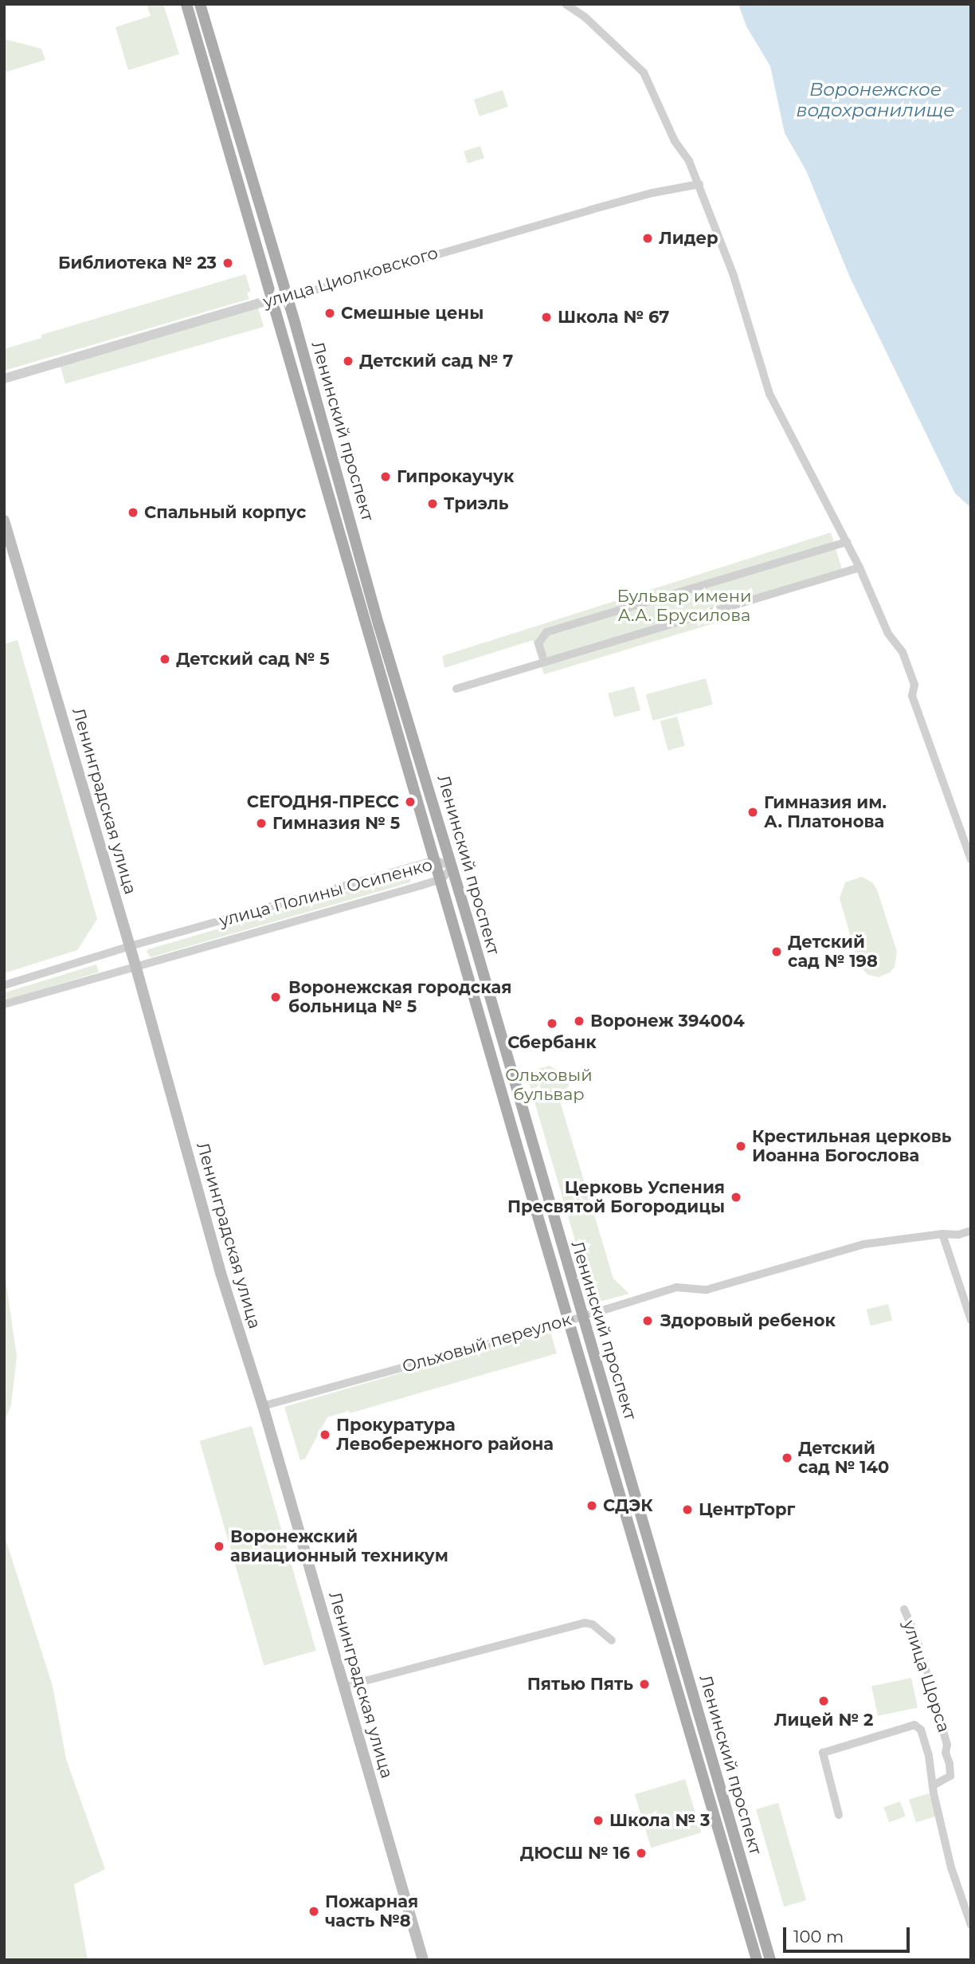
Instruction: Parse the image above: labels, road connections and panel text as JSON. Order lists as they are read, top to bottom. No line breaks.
{"streets":{"main road":["Ленинский проспект","Ленинградская улица"],"street":["улица Циолковского","улица Полины Осипенко","Ольховый переулок","улица Щорса"]},"crossings":[["улица Циолковского","Ленинский проспект"],["Ленинский проспект","улица Полины Осипенко"],["Ленинский проспект","Ольховый переулок"],["Ленинградская улица","улица Полины Осипенко"],["Ленинградская улица","Ольховый переулок"]],"water":["Воронежское водохранилище"],"parks":["Бульвар имени А.А. Брусилова","Ольховый бульвар"],"places":["Лидер","Библиотека № 23","Смешные цены","Школа № 67","Детский сад № 7","Гипрокаучук","Триэль","Спальный корпус","Детский сад № 5","СЕГОДНЯ-ПРЕСС","Гимназия им. А. Платонова","Гимназия № 5","Детский сад № 198","Воронежская городская больница № 5","Воронеж 394004","Сбербанк","Крестильная церковь Иоанна Богослова","Церковь Успения Пресвятой Богородицы","Здоровый ребенок","Прокуратура Левобережного района","Детский сад № 140","СДЭК","ЦентрТорг","Воронежский авиационный техникум","Пятью Пять","Лицей № 2","Школа № 3","ДЮСШ № 16","Пожарная часть №8"],"scale_bar":"100 m"}
